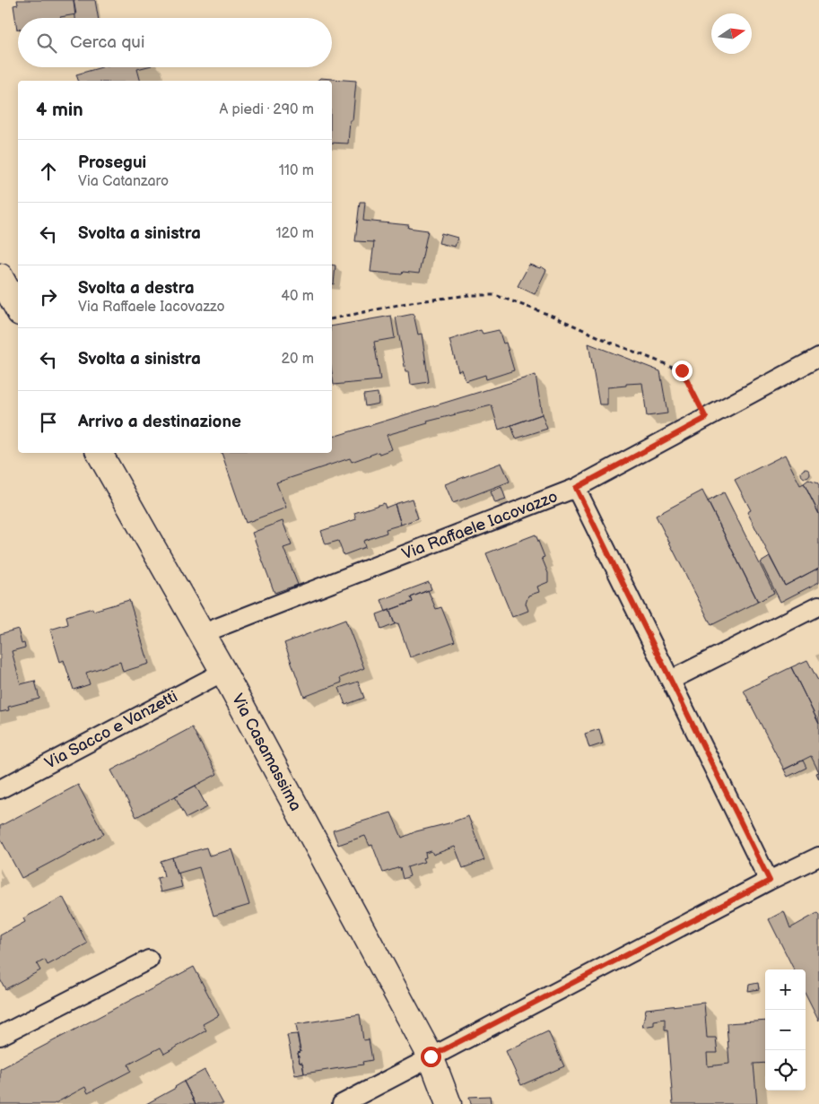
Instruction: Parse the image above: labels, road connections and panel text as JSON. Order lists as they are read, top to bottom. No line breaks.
{"streets":{"main road":["Via Casamassima"],"street":["Via Raffaele Iacovazzo","Via Sacco e Vanzetti"]},"crossings":[["Via Raffaele Iacovazzo","Via Casamassima"],["Via Sacco e Vanzetti","Via Casamassima"]],"north":"right","page":{"search":"Cerca qui","heading":["4 min","A piedi · 290 m"],"list":[["Prosegui","Via Catanzaro","110 m"],["Svolta a sinistra","120 m"],["Svolta a destra","Via Raffaele Iacovazzo","40 m"],["Svolta a sinistra","20 m"],"Arrivo a destinazione"],"map_buttons":["+","−"]}}
